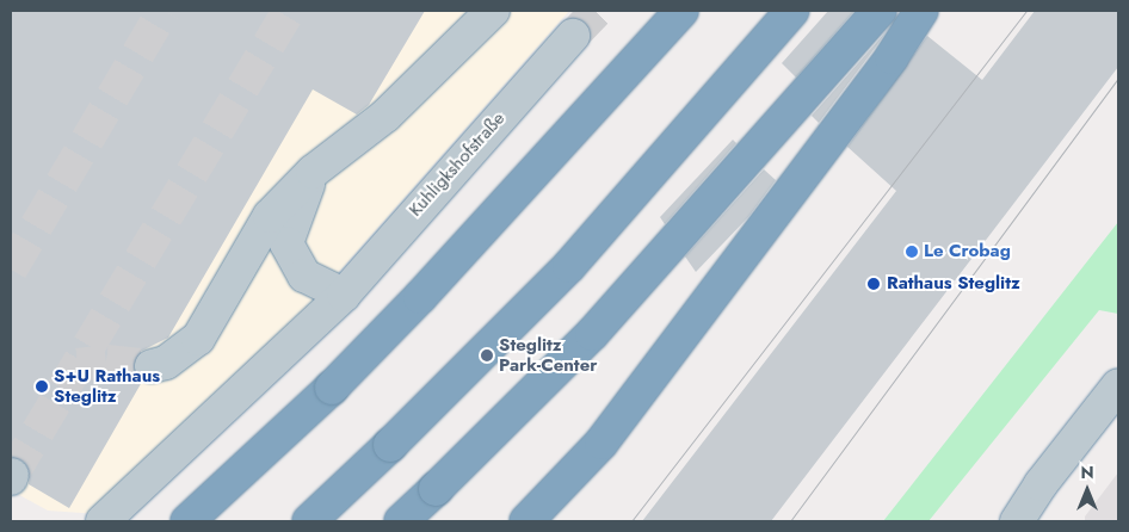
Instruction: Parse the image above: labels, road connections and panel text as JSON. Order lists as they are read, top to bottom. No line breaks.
{"streets":{"street":["Kuhligkshofstraße"]},"places":["Le Crobag","Rathaus Steglitz","Steglitz Park-Center","S+U Rathaus Steglitz"],"north":"top"}
